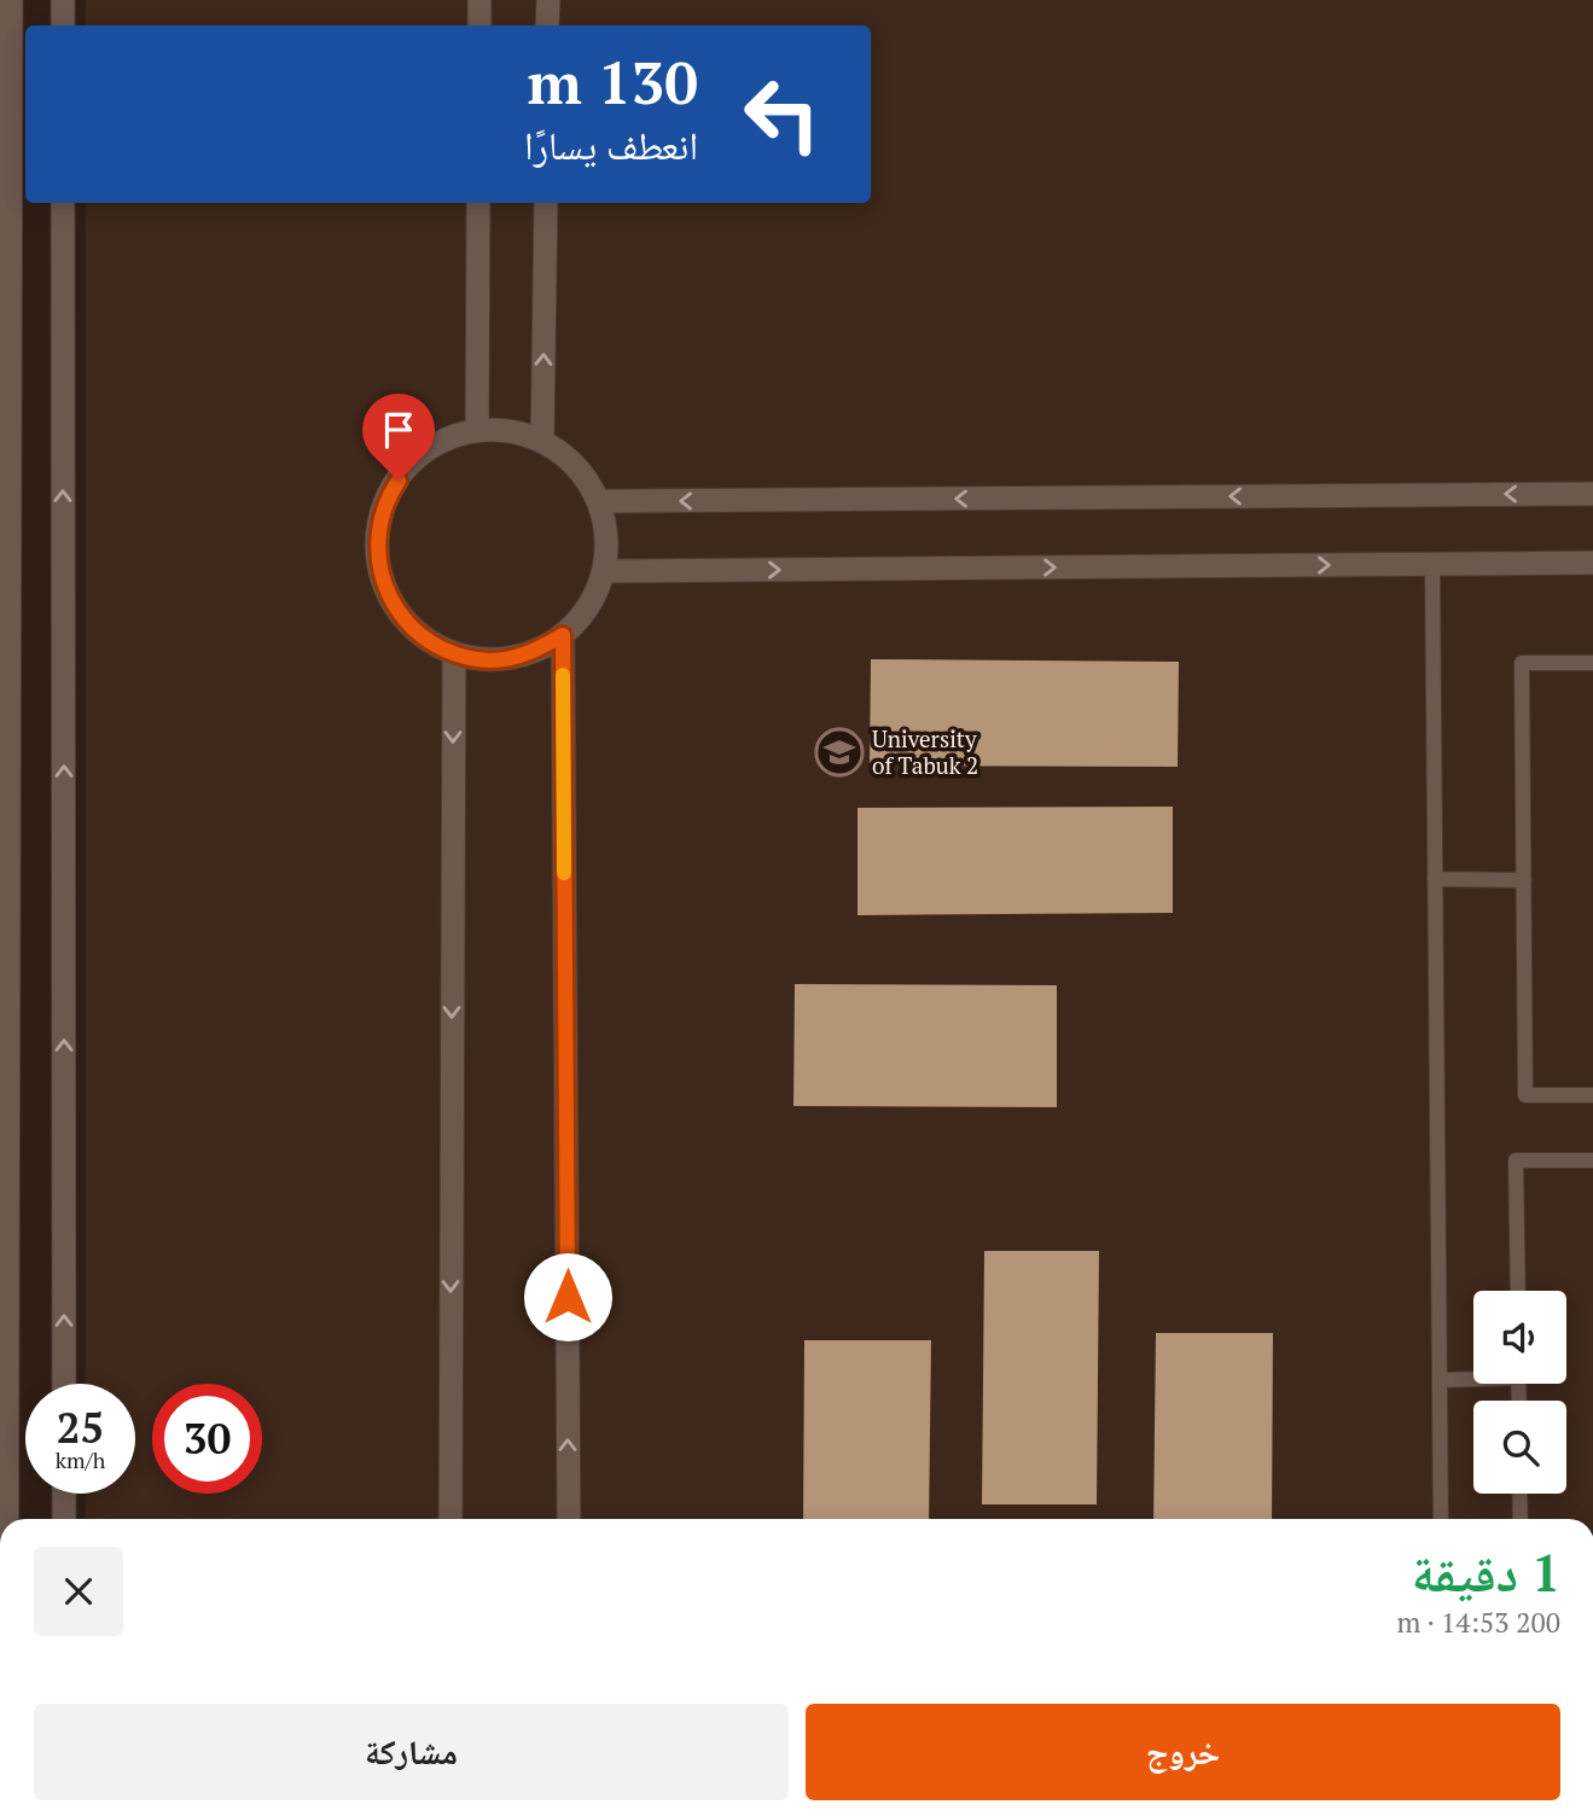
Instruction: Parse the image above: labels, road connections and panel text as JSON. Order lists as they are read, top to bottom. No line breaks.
{"places":{"school or university":["University of Tabuk 2"]},"page":{"turn":["130 m","انعطف يسارًا"],"speed":"25 km/h","limit":"30","heading":["1 دقيقة","200 m · 14:53"],"buttons":["خروج","مشاركة"]}}
